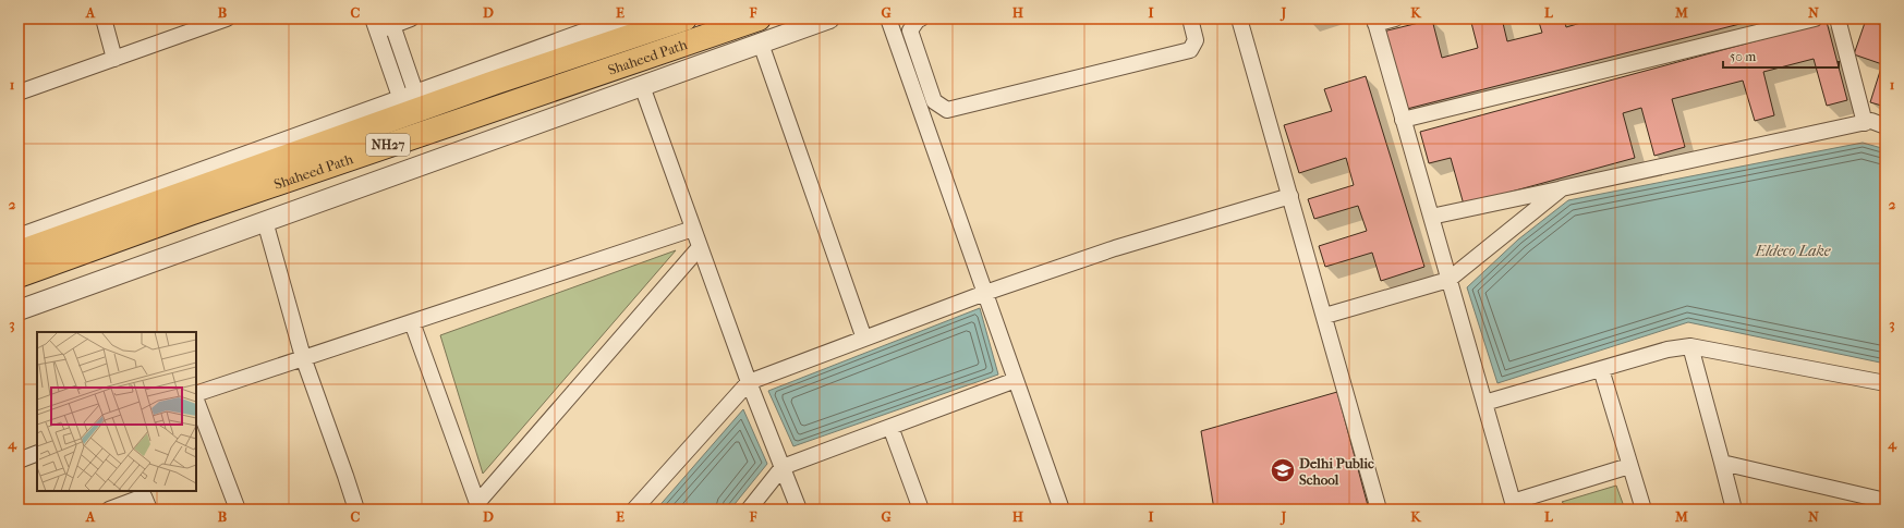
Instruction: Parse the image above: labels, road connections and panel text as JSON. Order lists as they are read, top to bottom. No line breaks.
{"streets":{"highway":["Shaheed Path","NH27"]},"water":["Eldeco Lake"],"places":{"school or university":["Delhi Public School"]},"scale_bar":"50 m","grid":{"columns":["A","B","C","D","E","F","G","H","I","J","K","L","M","N"],"rows":["1","2","3","4"]}}
